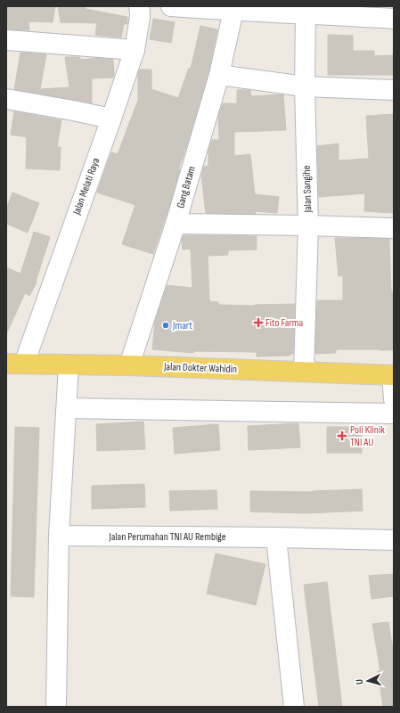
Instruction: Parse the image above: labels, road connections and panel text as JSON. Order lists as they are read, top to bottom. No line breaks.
{"streets":{"main road":["Jalan Dokter Wahidin"],"street":["Jalan Melati Raya","Gang Batam","Jalan Sangihe","Jalan Perumahan TNI AU Rembige"]},"crossings":[["Jalan Melati Raya","Jalan Dokter Wahidin"],["Gang Batam","Jalan Dokter Wahidin"],["Jalan Sangihe","Jalan Dokter Wahidin"]],"places":{"health":["Fito Farma","Poli Klinik TNI AU"],"other":["Jmart"]},"north":"left"}
